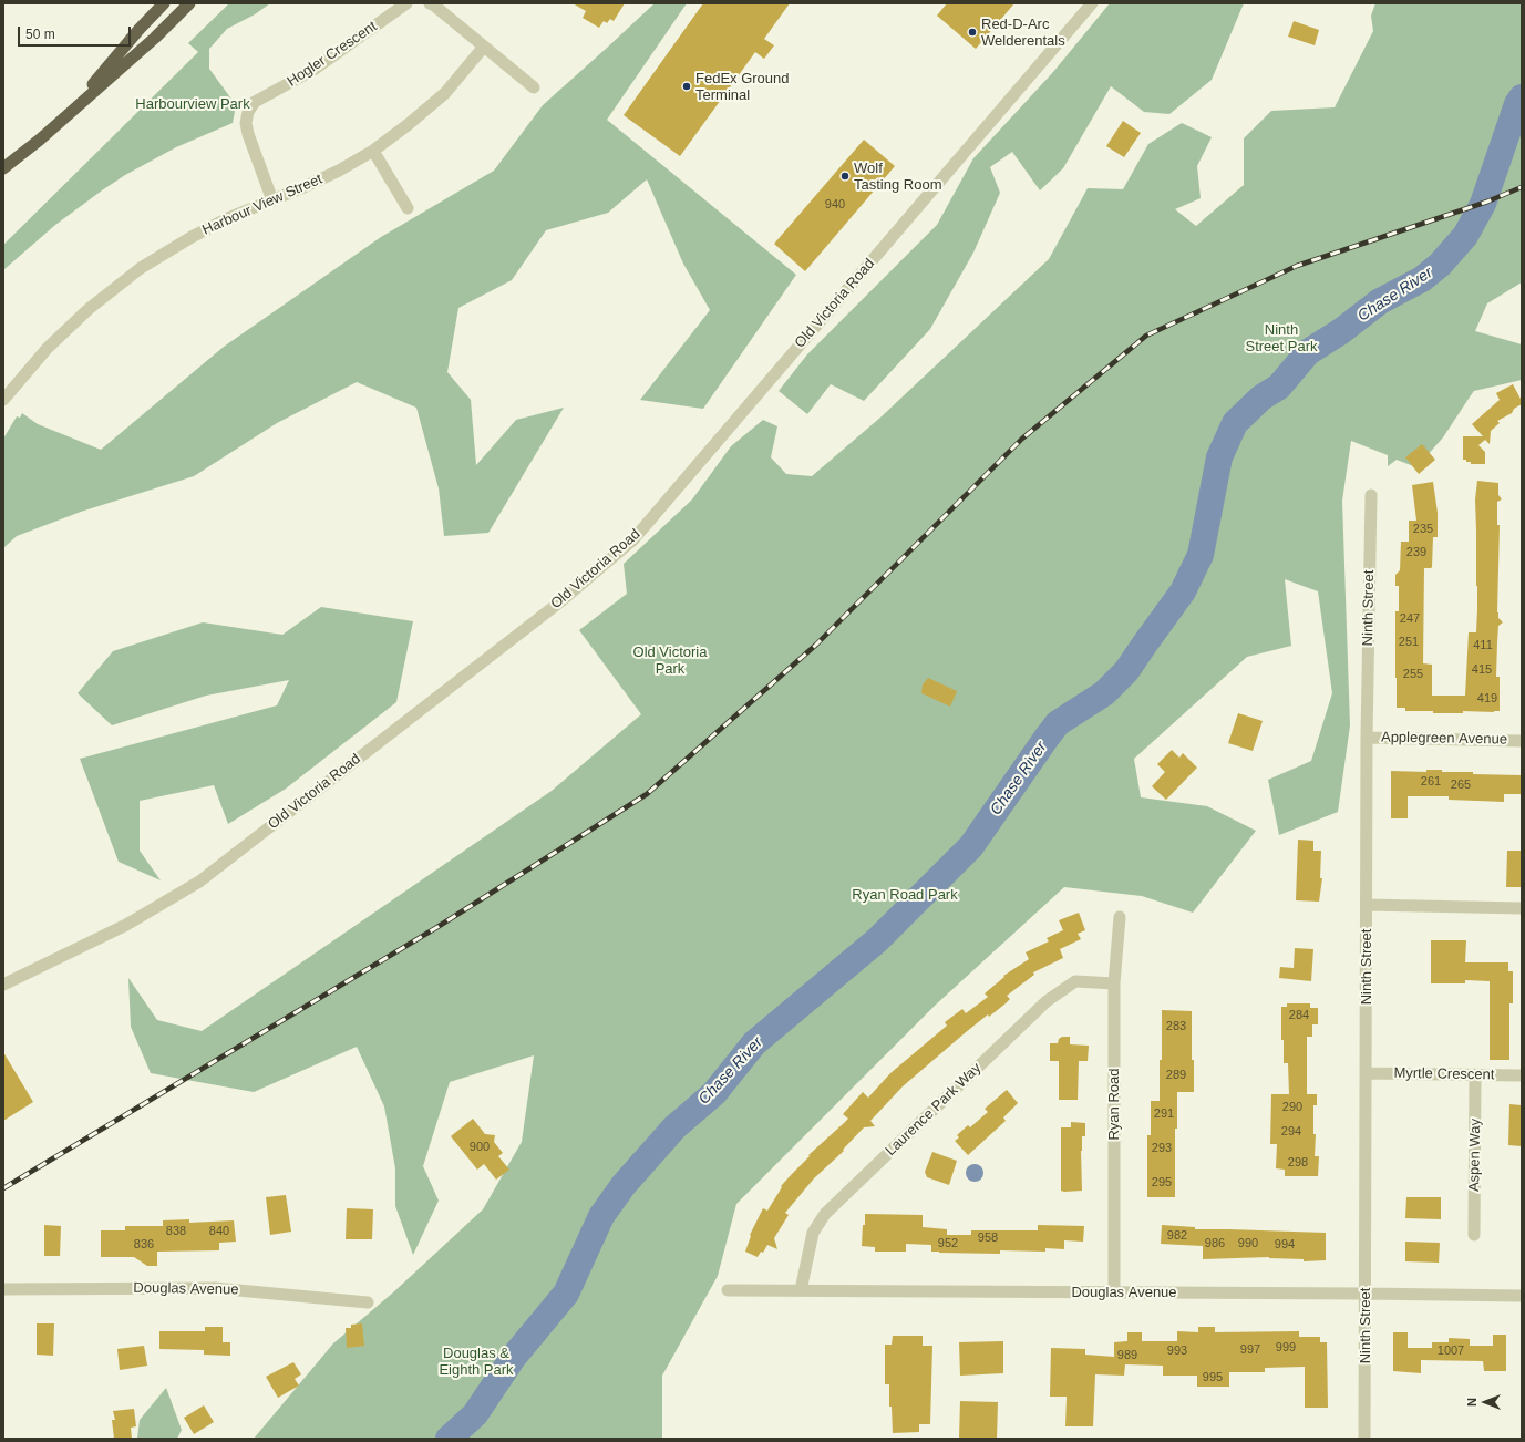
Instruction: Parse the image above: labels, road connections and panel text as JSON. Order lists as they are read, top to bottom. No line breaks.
{"streets":{"street":["Hogler Crescent","Harbour View Street","Old Victoria Road","Ninth Street","Applegreen Avenue","Myrtle Crescent","Ryan Road","Laurence Park Way","Aspen Way","Douglas Avenue"]},"crossings":[["Hogler Crescent","Harbour View Street"],["Ninth Street","Applegreen Avenue"],["Ninth Street","Myrtle Crescent"],["Ninth Street","Douglas Avenue"],["Myrtle Crescent","Aspen Way"],["Ryan Road","Laurence Park Way"],["Ryan Road","Douglas Avenue"],["Laurence Park Way","Douglas Avenue"]],"water":["Chase River"],"parks":["Harbourview Park","Ninth Street Park","Old Victoria Park","Ryan Road Park","Douglas & Eighth Park"],"places":["Red-D-Arc Welderentals","FedEx Ground Terminal","Wolf Tasting Room"],"house_numbers":["940","235","239","247","251","411","415","255","419","261","265","284","283","289","290","291","294","900","293","298","295","838","840","982","958","952","986","990","836","994","999","997","993","1007","989","995"],"scale_bar":"50 m","north":"left"}
